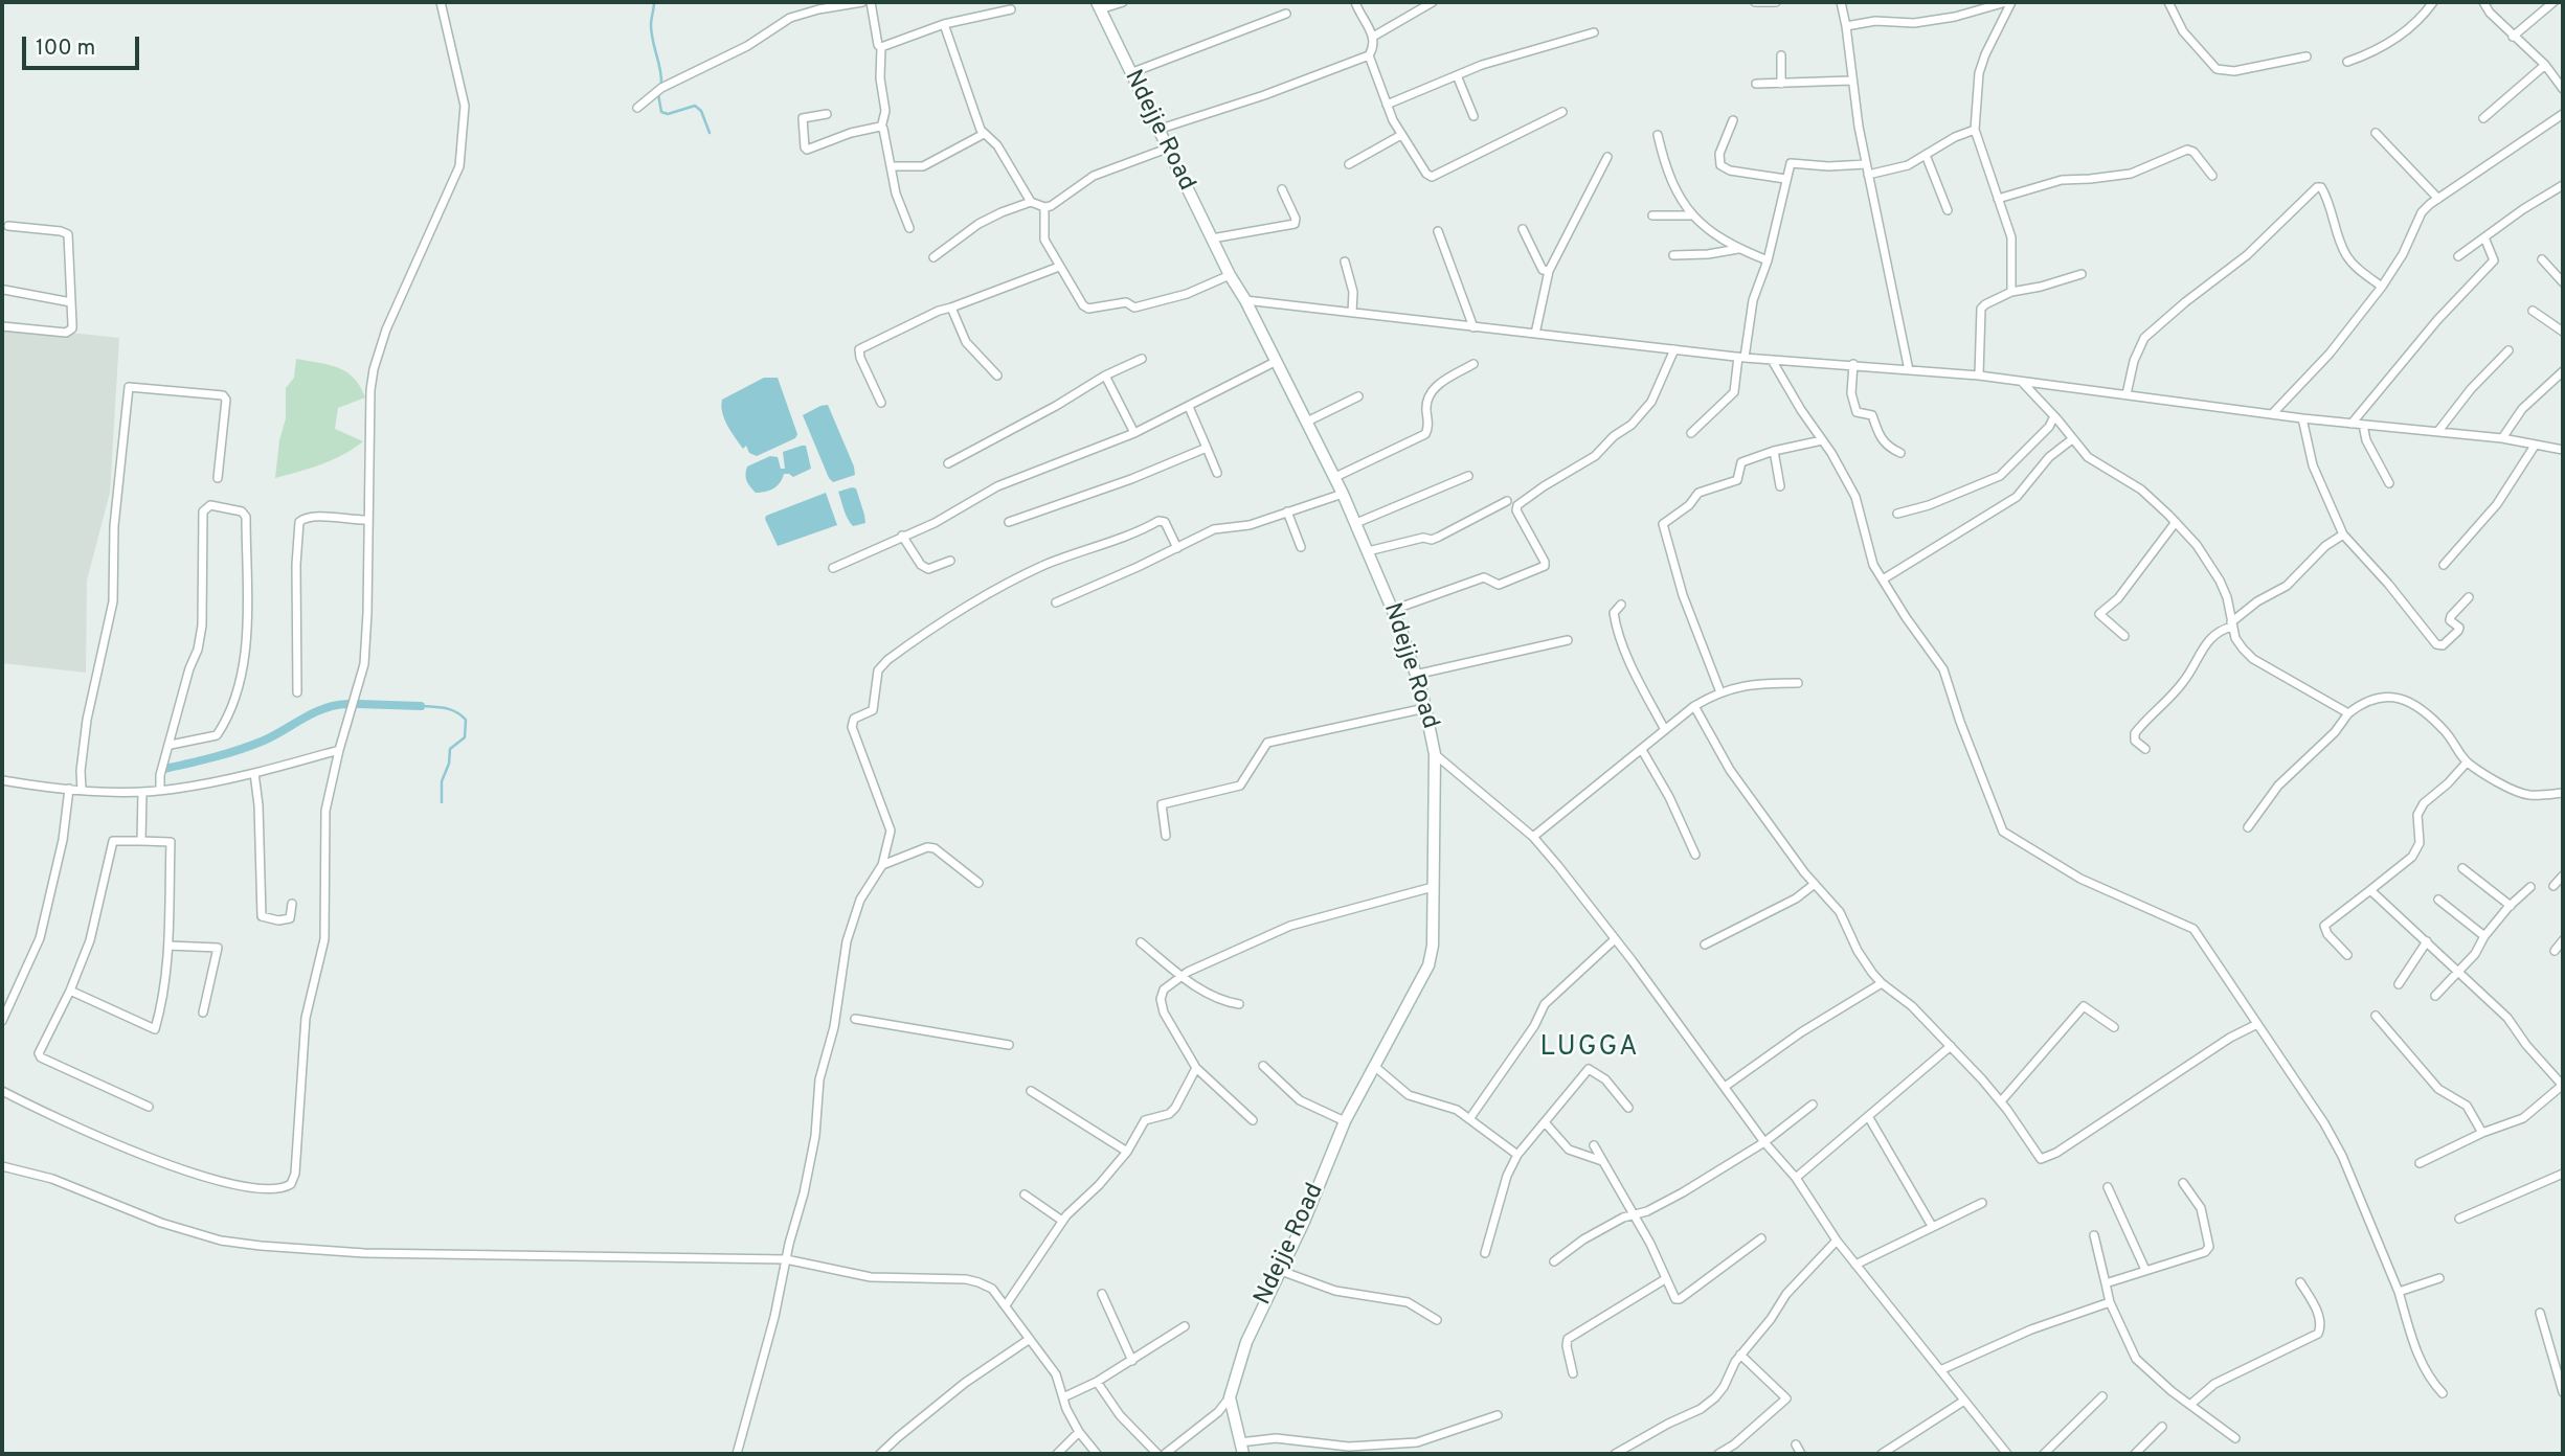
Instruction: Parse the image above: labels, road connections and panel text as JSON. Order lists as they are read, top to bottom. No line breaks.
{"streets":{"street":["Ndejje Road"]},"districts":["LUGGA"],"scale_bar":"100 m"}
